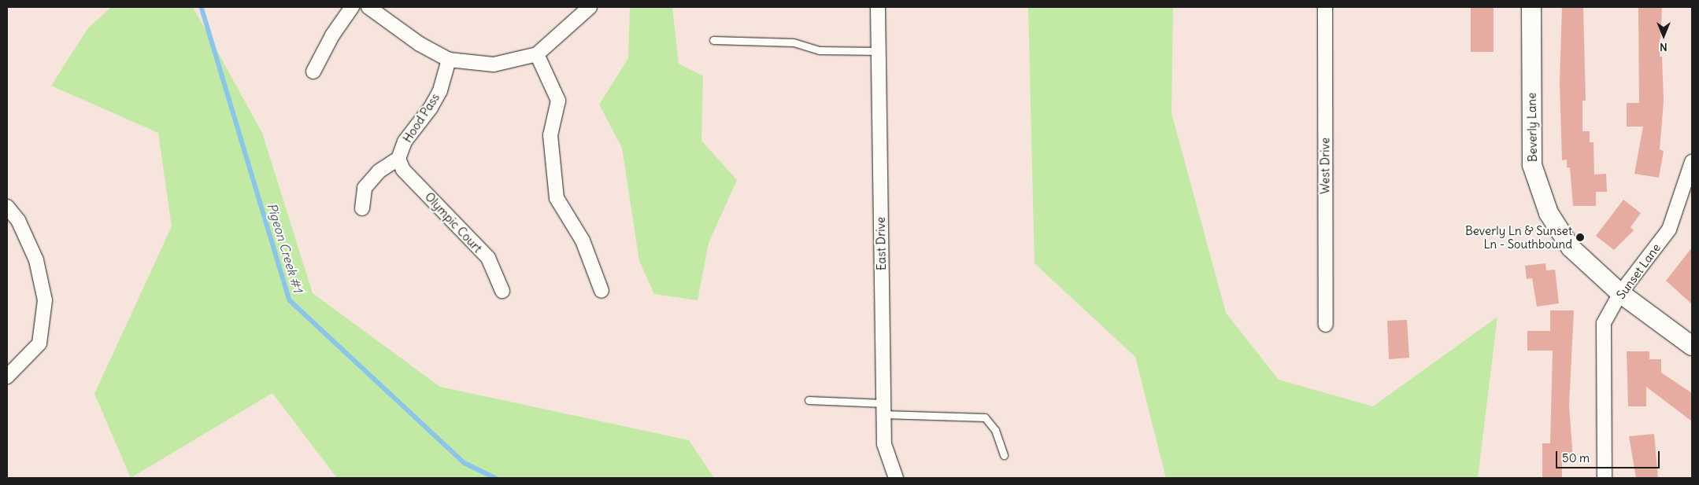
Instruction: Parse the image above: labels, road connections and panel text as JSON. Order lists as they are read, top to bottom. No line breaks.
{"streets":{"street":["Hood Pass","Beverly Lane","West Drive","Olympic Court","East Drive","Sunset Lane"]},"crossings":[["Hood Pass","Olympic Court"],["Beverly Lane","Sunset Lane"]],"water":["Pigeon Creek #1"],"places":["Beverly Ln & Sunset Ln - Southbound"],"scale_bar":"50 m","north":"bottom"}
